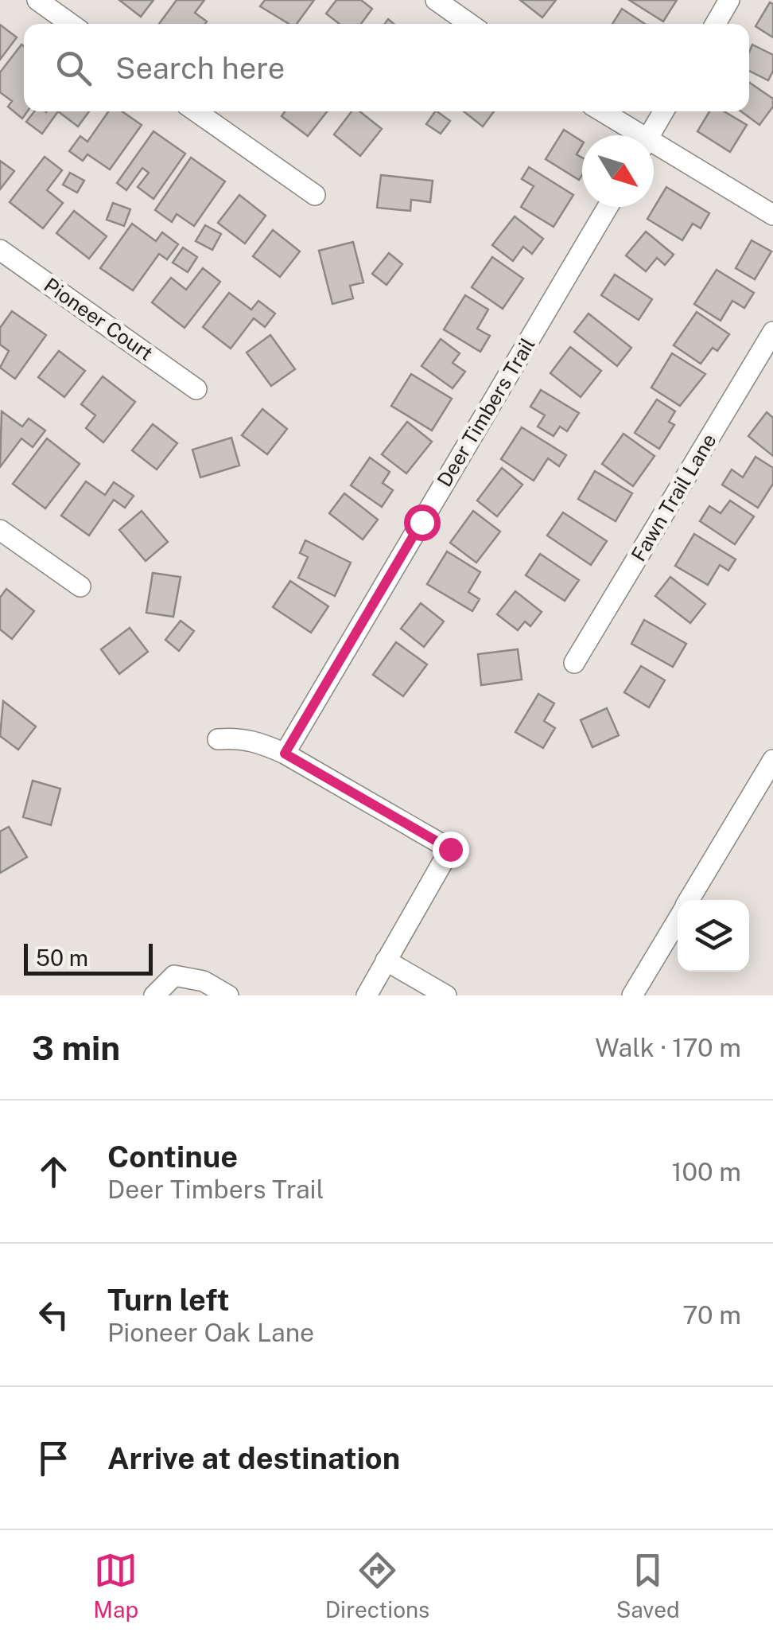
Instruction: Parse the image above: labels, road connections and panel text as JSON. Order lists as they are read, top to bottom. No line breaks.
{"streets":{"street":["Pioneer Court","Deer Timbers Trail","Fawn Trail Lane"]},"scale_bar":"50 m","north":"bottom right","page":{"search":"Search here","scale":"50 m","heading":["3 min","Walk · 170 m"],"list":[["Continue","Deer Timbers Trail","100 m"],["Turn left","Pioneer Oak Lane","70 m"],"Arrive at destination"],"nav":["Map","Directions","Saved"]}}
